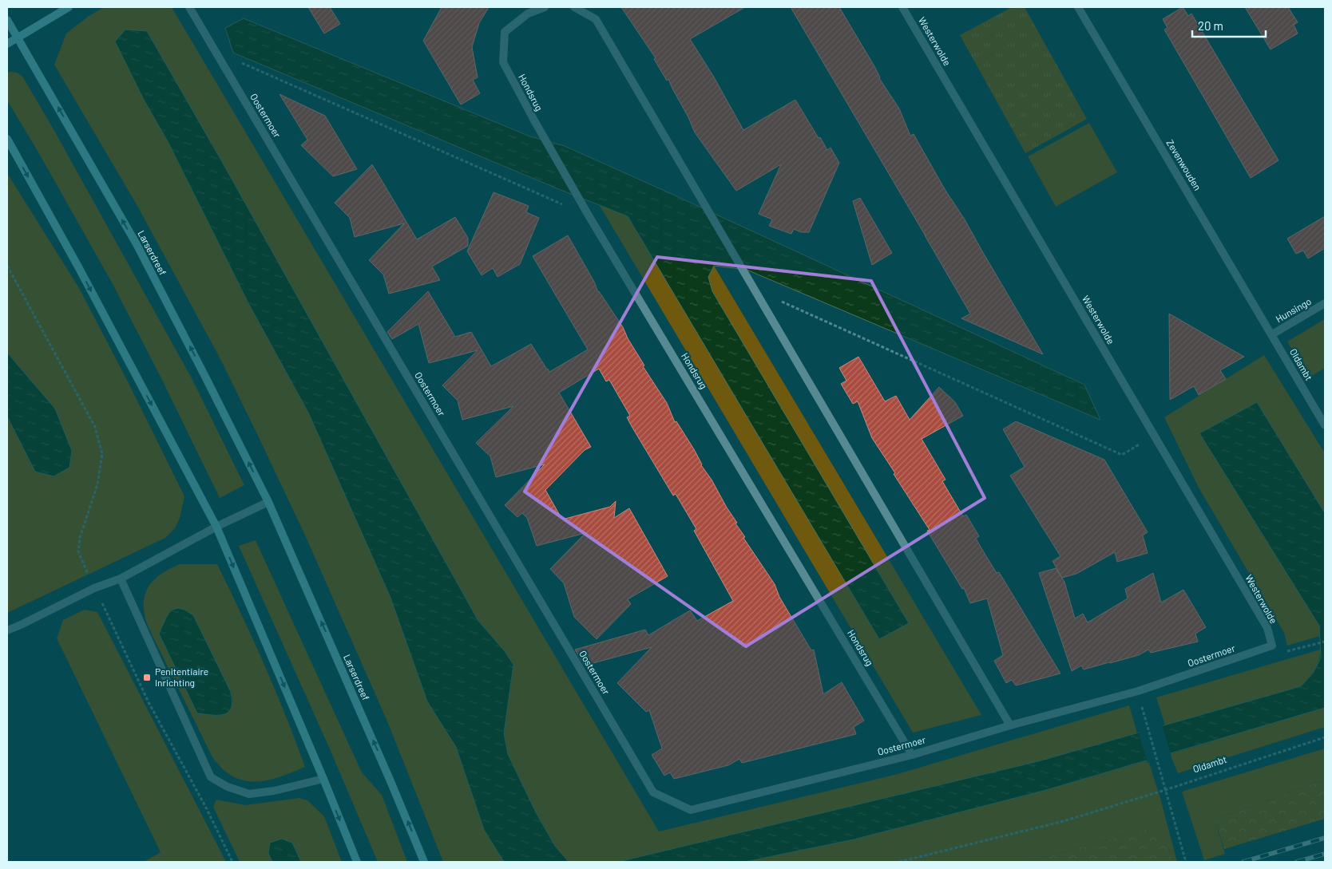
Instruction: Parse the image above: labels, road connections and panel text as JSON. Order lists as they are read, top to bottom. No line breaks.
{"streets":{"main road":["Larserdreef"],"street":["Westerwolde","Hondsrug","Oostermoer","Zevenwouden","Hunsingo","Oldambt"]},"crossings":[["Westerwolde","Oostermoer"],["Hondsrug","Oostermoer"],["Zevenwouden","Hunsingo"],["Zevenwouden","Oldambt"],["Hunsingo","Oldambt"]],"places":{"transit":["Penitentiaire Inrichting"]},"scale_bar":"20 m"}
